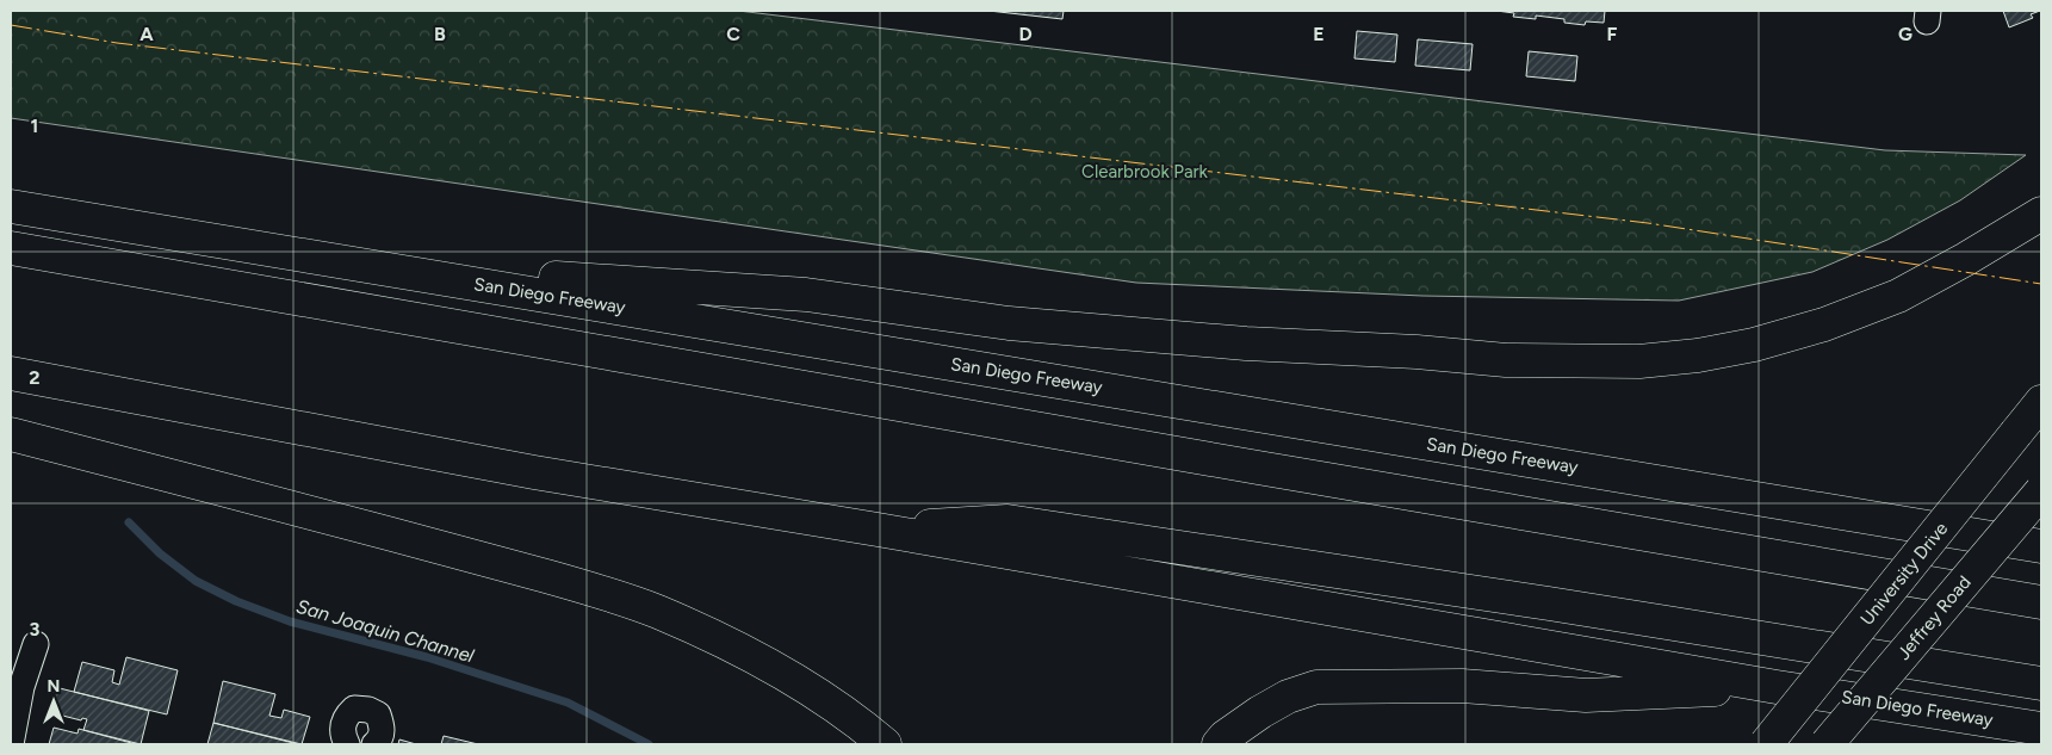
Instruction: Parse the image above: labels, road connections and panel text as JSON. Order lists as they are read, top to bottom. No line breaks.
{"streets":{"main road":["San Diego Freeway","University Drive","Jeffrey Road"]},"water":["San Joaquin Channel"],"parks":["Clearbrook Park"],"north":"top","grid":{"columns":["A","B","C","D","E","F","G"],"rows":["1","2","3"]}}
